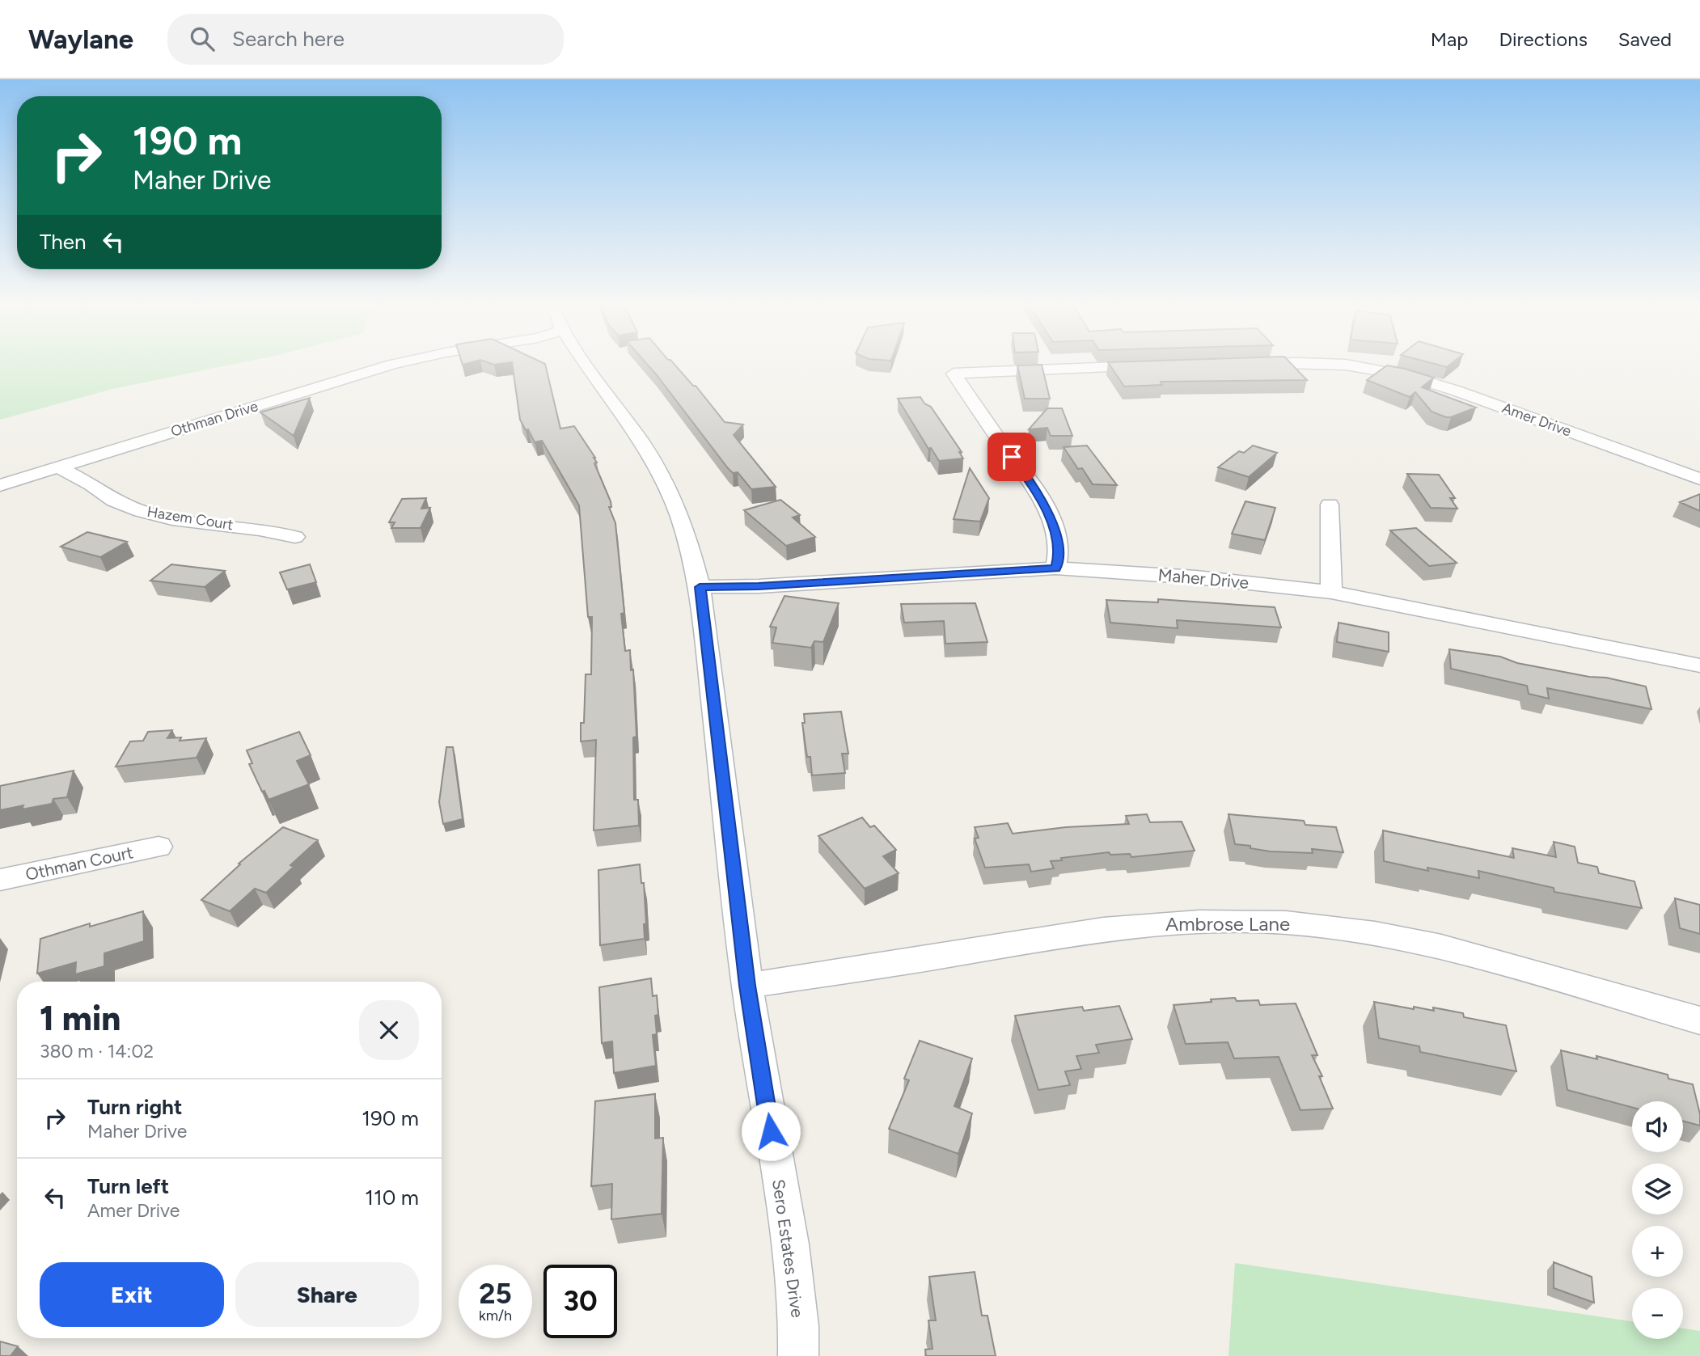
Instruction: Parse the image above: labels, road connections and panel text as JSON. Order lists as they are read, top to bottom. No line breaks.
{"streets":{"street":["Othman Drive","Amer Drive","Hazem Court","Maher Drive","Othman Court","Ambrose Lane","Sero Estates Drive"]},"crossings":[["Othman Drive","Hazem Court"],["Maher Drive","Sero Estates Drive"],["Ambrose Lane","Sero Estates Drive"]],"page":{"header":"Waylane","search":"Search here","nav":["Map","Directions","Saved"],"turn":["190 m","Maher Drive"],"then":"Then","heading":["1 min","380 m · 14:02"],"list":[{"name":"Turn right","note":"Maher Drive","value":"190 m"},{"name":"Turn left","note":"Amer Drive","value":"110 m"}],"map_buttons":["+","−"],"buttons":["Exit","Share"],"speed":"25 km/h","limit":"30"}}
